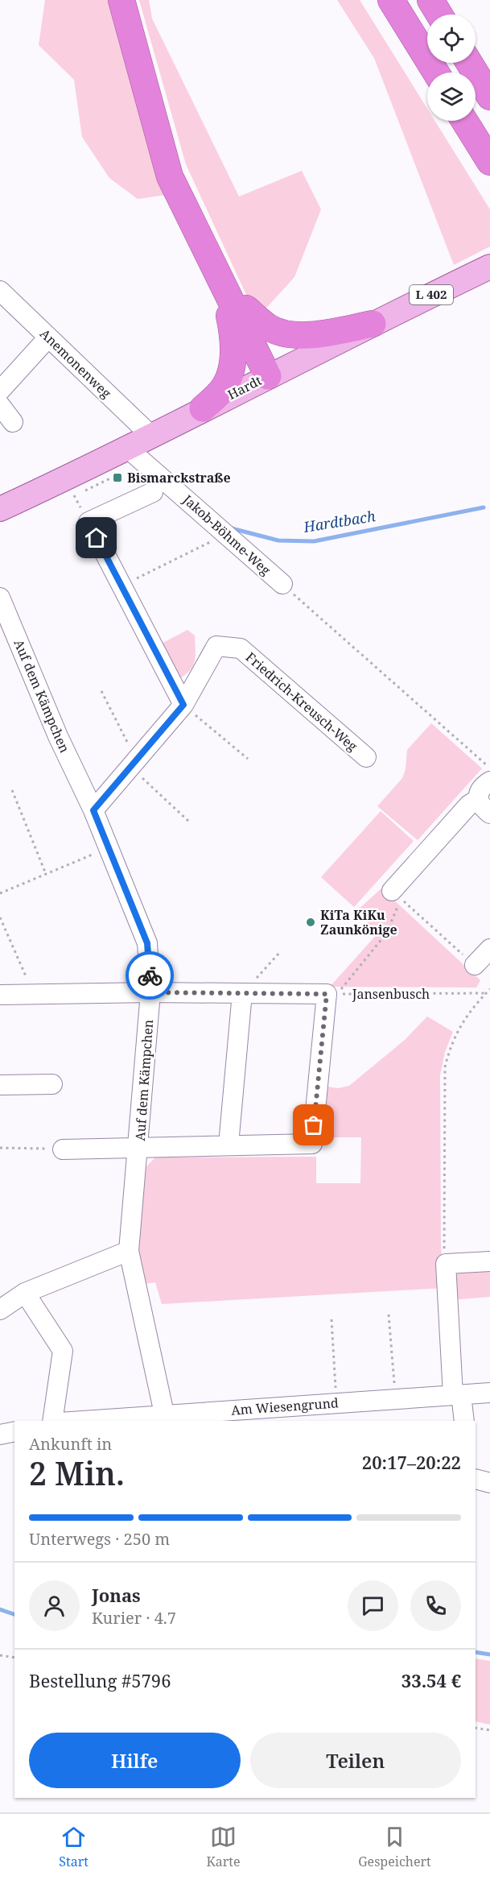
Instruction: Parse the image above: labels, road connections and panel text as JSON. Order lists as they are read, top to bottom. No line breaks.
{"streets":{"main road":["L 402","Hardt"],"street":["Anemonenweg","Jakob-Böhme-Weg","Auf dem Kämpchen","Friedrich-Kreusch-Weg","Am Wiesengrund"],"path":["Jansenbusch"]},"crossings":[["Anemonenweg","Hardt"],["Hardt","Jakob-Böhme-Weg"],["Auf dem Kämpchen","Friedrich-Kreusch-Weg"],["Auf dem Kämpchen","Am Wiesengrund"]],"water":["Hardtbach"],"places":{"transit":["Bismarckstraße"],"other":["KiTa KiKu Zaunkönige"]},"page":{"heading":["2 Min.","Ankunft in","20:17–20:22"],"panel":["Jonas","Kurier · 4.7","Bestellung #5796","33.54 €"],"bar":"Unterwegs · 250 m","buttons":["Hilfe","Teilen"],"tabs":["Start","Karte","Gespeichert"]}}
